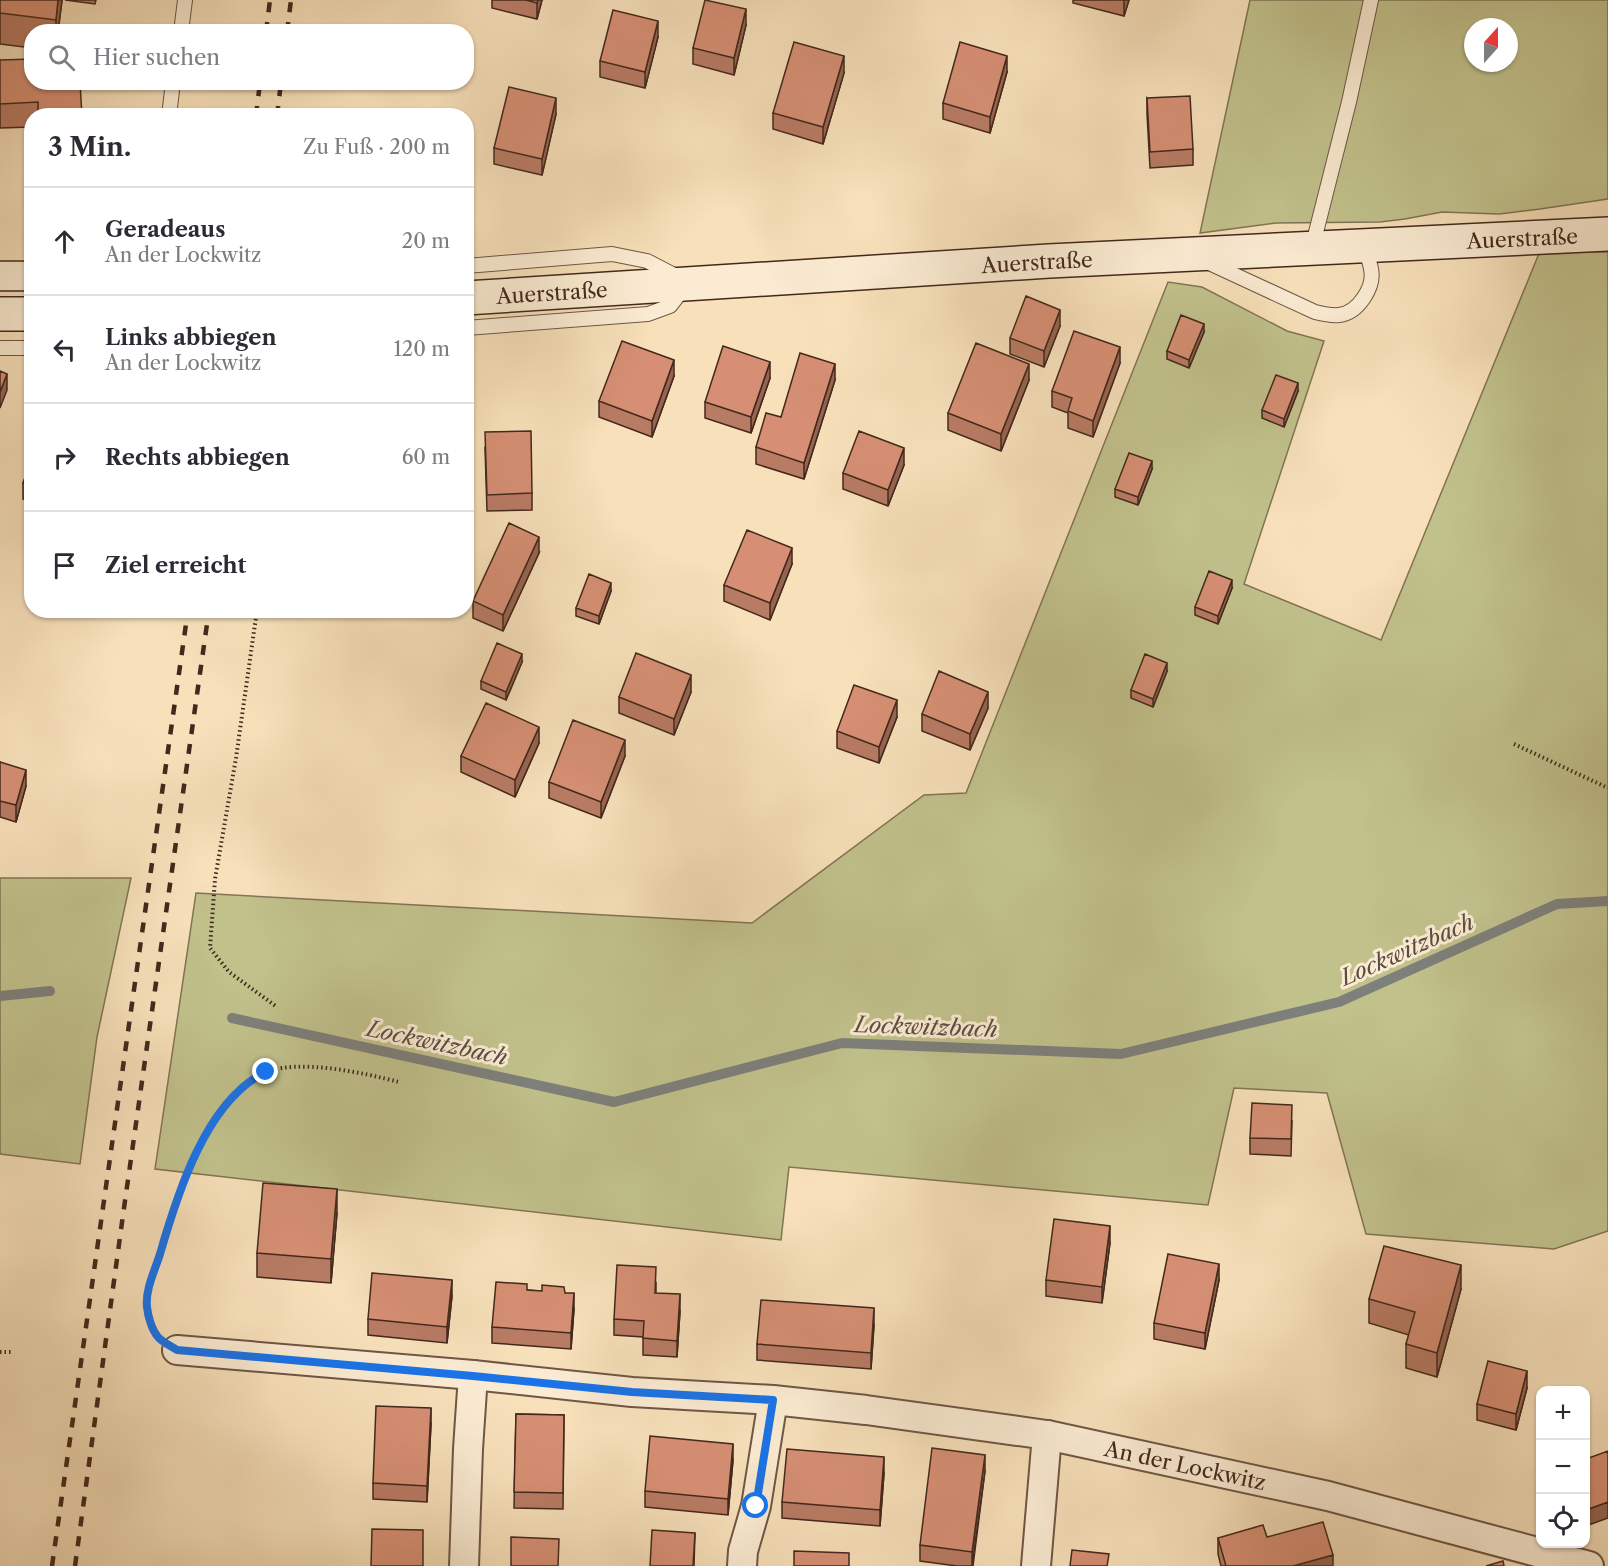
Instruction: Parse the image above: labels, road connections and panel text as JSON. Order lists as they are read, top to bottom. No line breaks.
{"streets":{"street":["Auerstraße","An der Lockwitz"]},"water":["Lockwitzbach"],"north":"top","page":{"search":"Hier suchen","heading":["3 Min.","Zu Fuß · 200 m"],"list":[["Geradeaus","An der Lockwitz","20 m"],["Links abbiegen","An der Lockwitz","120 m"],["Rechts abbiegen","60 m"],"Ziel erreicht"],"map_buttons":["+","−"]}}
